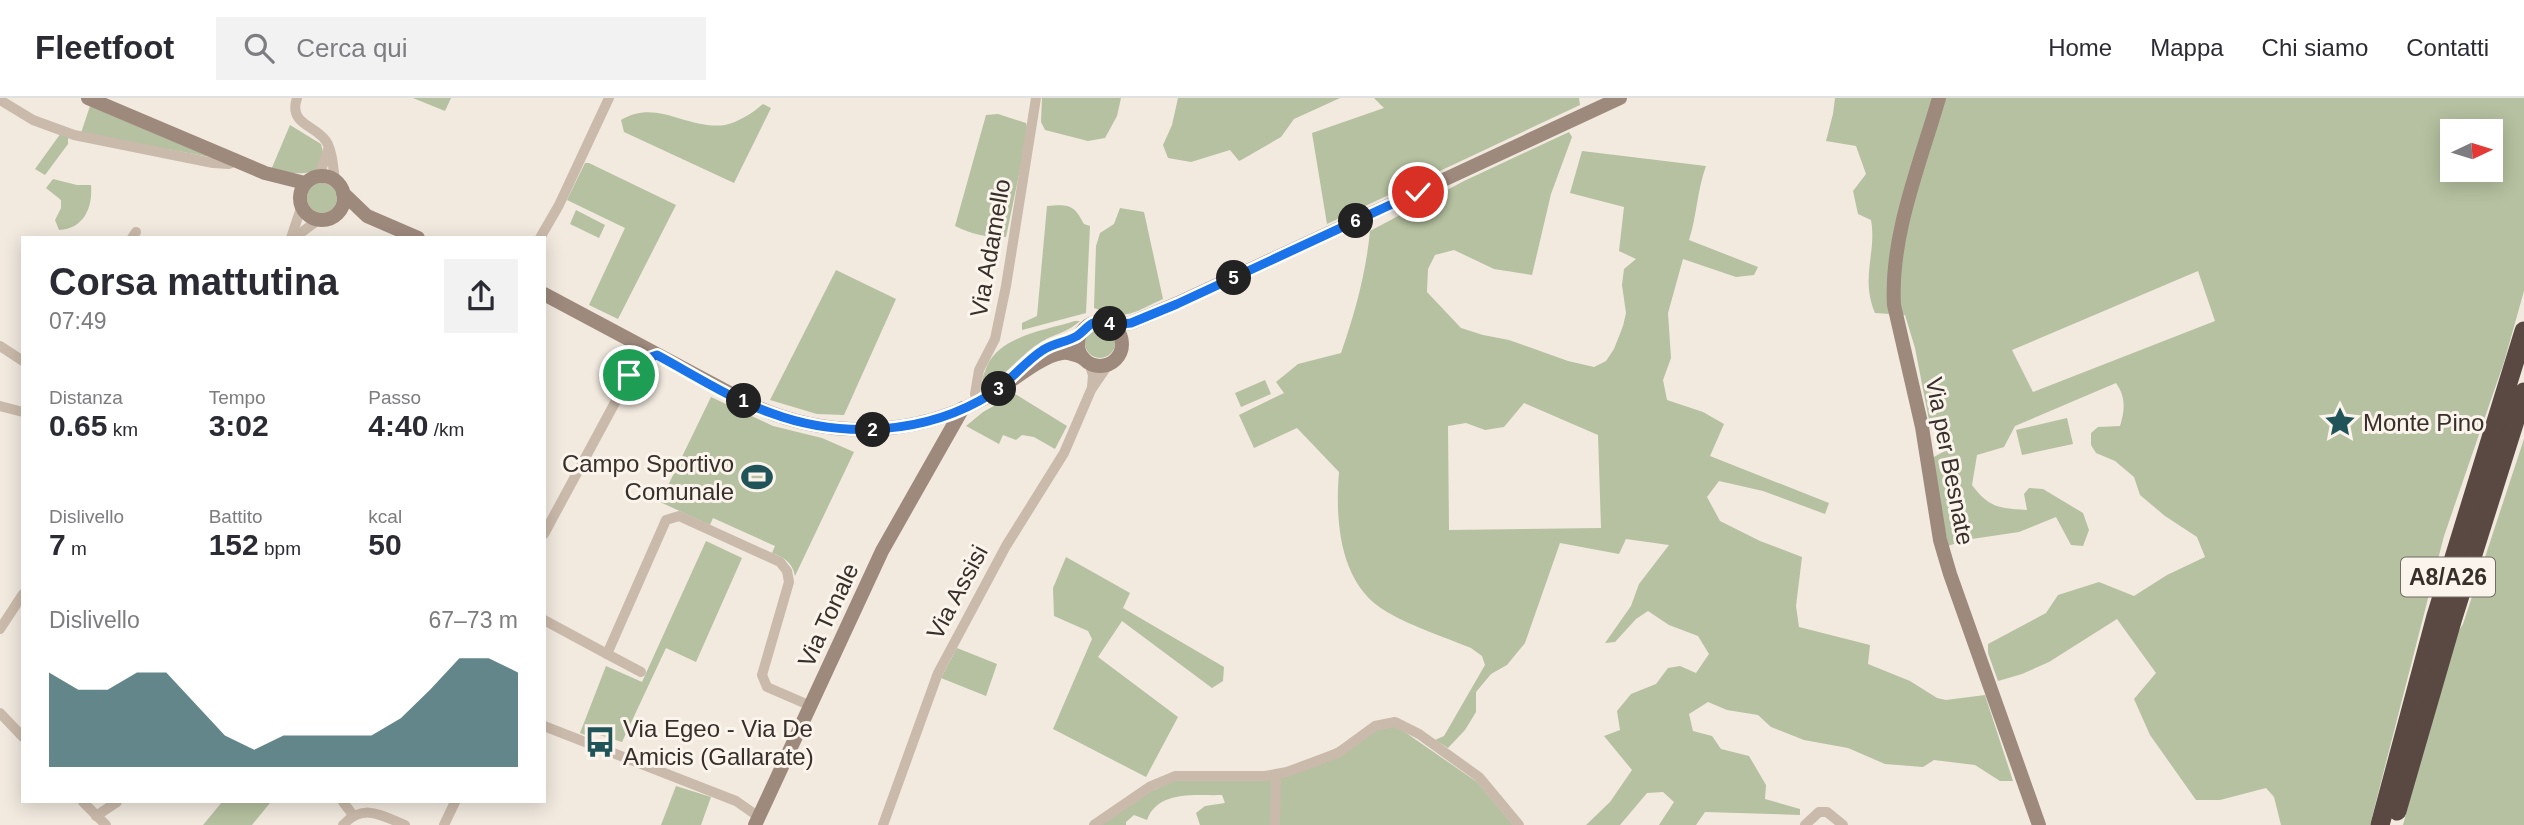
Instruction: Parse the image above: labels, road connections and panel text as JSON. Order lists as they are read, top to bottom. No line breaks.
{"streets":{"highway":["A8/A26"],"street":["Via Adamello","Via per Besnate","Via Assisi","Via Tonale"]},"places":{"place":["Monte Pino"],"sports":["Campo Sportivo Comunale"],"bus stop":["Via Egeo - Via De Amicis (Gallarate)"]},"north":"right","page":{"header":"Fleetfoot","search":"Cerca qui","nav":["Home","Mappa","Chi siamo","Contatti"],"pins":["6","5","4","3","1","2"],"heading":["Corsa mattutina","07:49"],"stats":[["Distanza","0.65 km"],["Tempo","3:02"],["Passo","4:40 /km"],["Dislivello","7 m"],["Battito","152 bpm"],["kcal","50"]],"chart":["Dislivello","67–73 m"]}}
